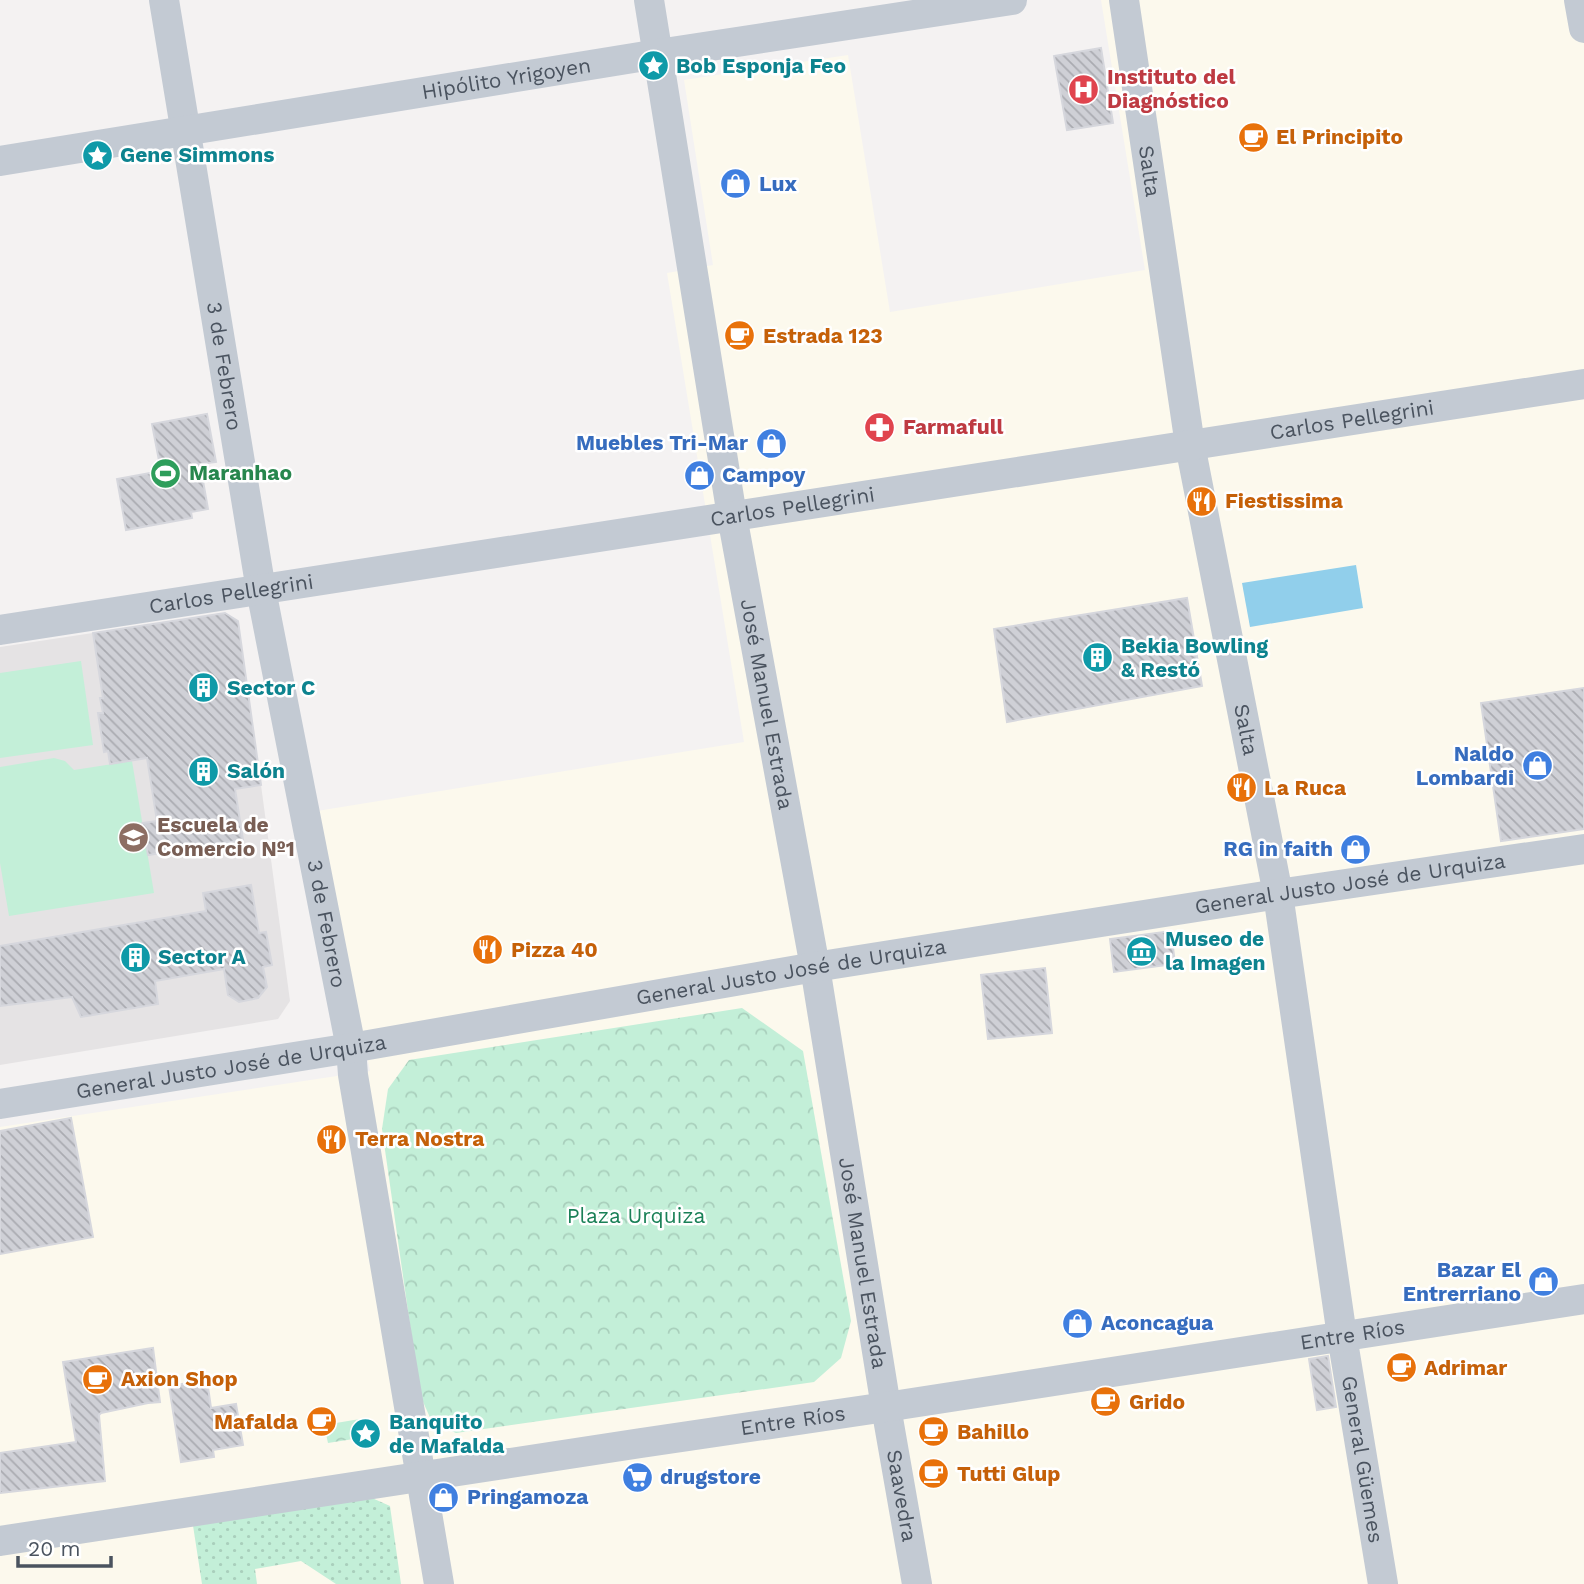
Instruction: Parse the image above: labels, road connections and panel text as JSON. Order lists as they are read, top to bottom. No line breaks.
{"streets":{"street":["Hipólito Yrigoyen","Salta","3 de Febrero","Carlos Pellegrini","José Manuel Estrada","General Justo José de Urquiza","Entre Ríos","General Güemes","Saavedra"]},"crossings":[["Hipólito Yrigoyen","3 de Febrero"],["Hipólito Yrigoyen","José Manuel Estrada"],["Salta","Carlos Pellegrini"],["Salta","General Justo José de Urquiza"],["Salta","Entre Ríos"],["Salta","General Güemes"],["3 de Febrero","Carlos Pellegrini"],["3 de Febrero","General Justo José de Urquiza"],["3 de Febrero","Entre Ríos"],["Carlos Pellegrini","José Manuel Estrada"],["José Manuel Estrada","General Justo José de Urquiza"],["José Manuel Estrada","Entre Ríos"],["José Manuel Estrada","Saavedra"],["Entre Ríos","General Güemes"],["Entre Ríos","Saavedra"]],"parks":["Plaza Urquiza"],"places":{"place":["Bob Esponja Feo","Gene Simmons","Banquito de Mafalda"],"hospital":["Instituto del Diagnóstico"],"cafe":["El Principito","Estrada 123","Adrimar","Axion Shop","Grido","Mafalda","Bahillo","Tutti Glup"],"shop":["Lux","Muebles Tri-Mar","Campoy","Naldo Lombardi","RG in faith","Bazar El Entrerriano","Aconcagua","Pringamoza"],"pharmacy":["Farmafull"],"sports":["Maranhao"],"restaurant":["Fiestissima","La Ruca","Pizza 40","Terra Nostra"],"building":["Bekia Bowling & Restó","Sector C","Salón","Sector A"],"school or university":["Escuela de Comercio Nº1"],"museum":["Museo de la Imagen"],"supermarket":["drugstore"]},"scale_bar":"20 m"}
